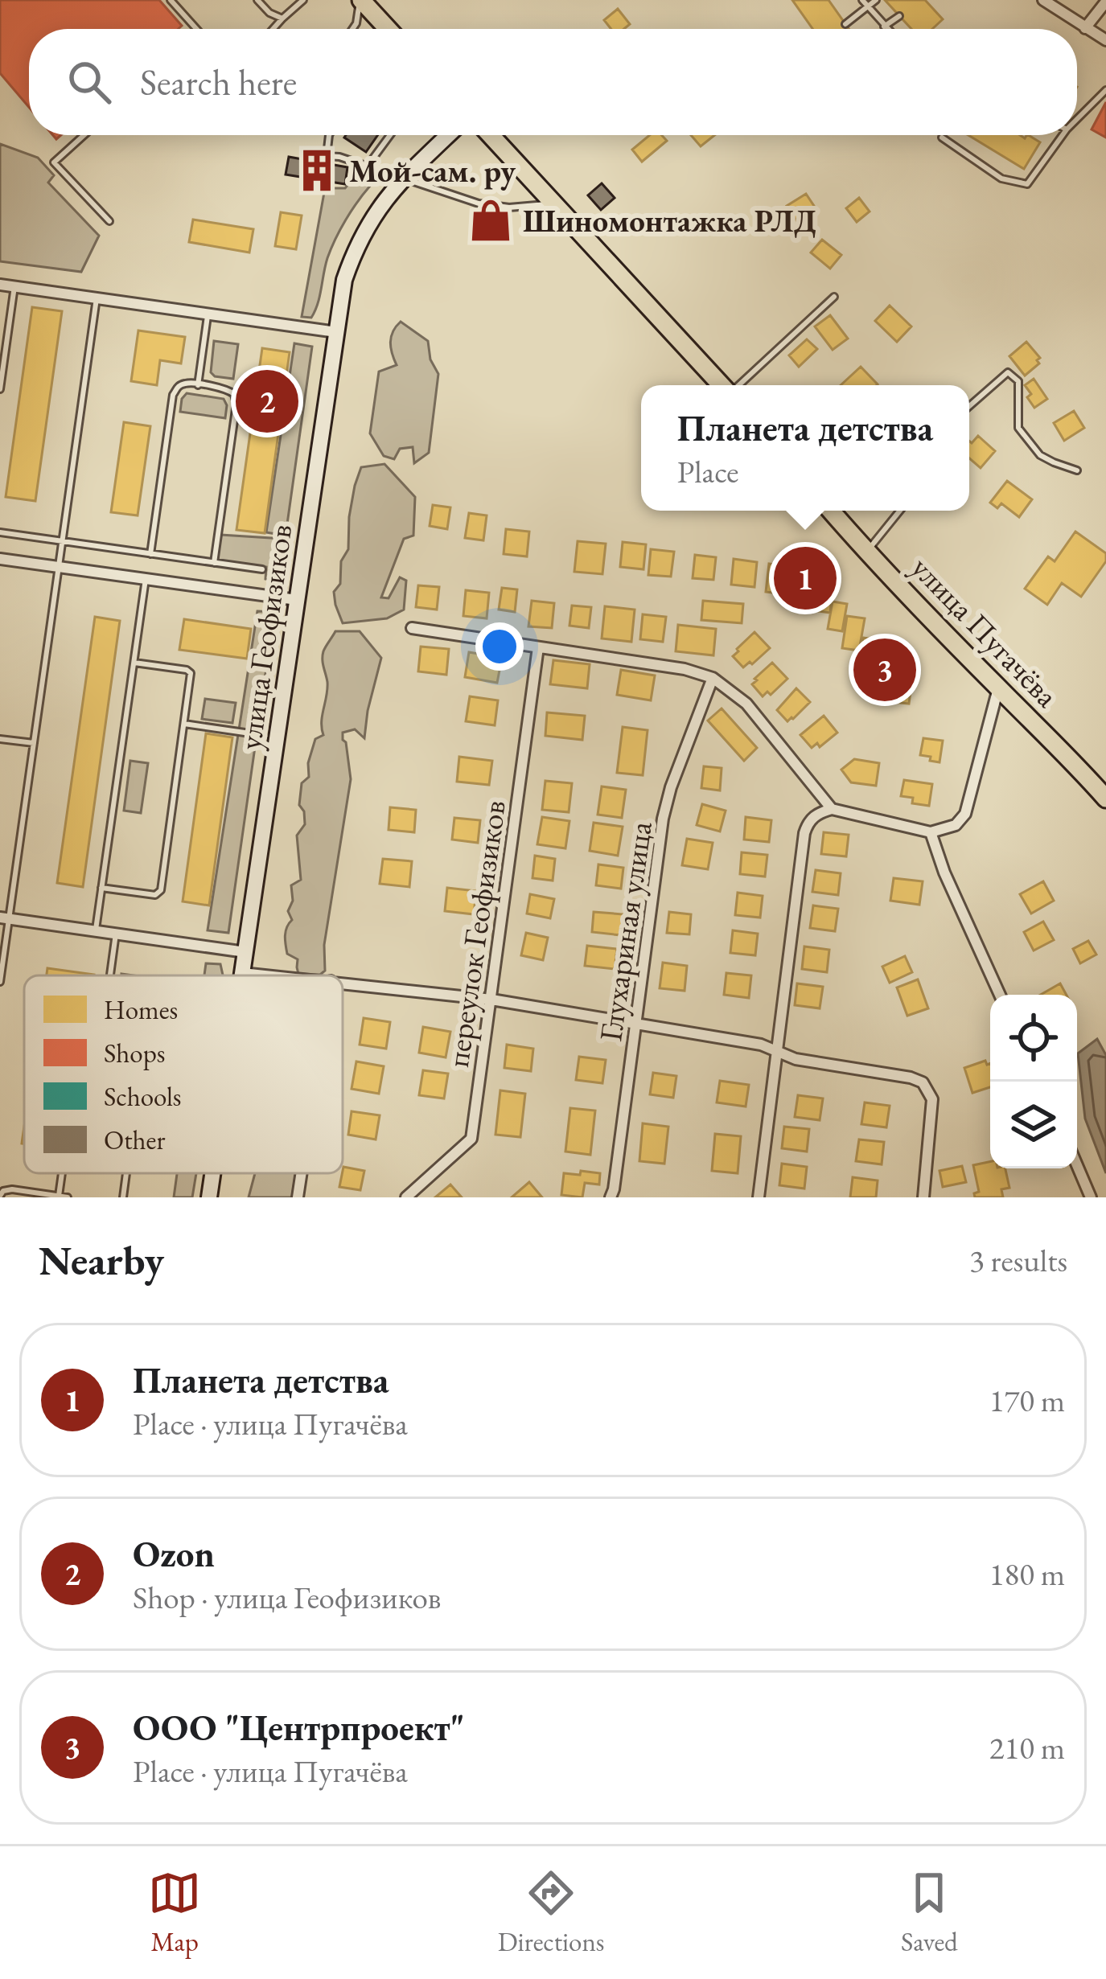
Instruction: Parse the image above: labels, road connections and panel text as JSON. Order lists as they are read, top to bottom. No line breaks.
{"streets":{"main road":["улица Пугачёва"],"street":["улица Геофизиков","Глухариная улица","переулок Геофизиков"]},"places":{"building":["Мой-сам. ру"],"shop":["Шиномонтажка РЛД"]},"legend":["Homes","Shops","Schools","Other"],"page":{"search":"Search here","pins":["2","1","3"],"popup":["Планета детства","Place"],"heading":["Nearby","3 results"],"list":[{"mark":"1","name":"Планета детства","note":"Place · улица Пугачёва","value":"170 m"},{"mark":"2","name":"Ozon","note":"Shop · улица Геофизиков","value":"180 m"},{"mark":"3","name":"ООО \"Центрпроект\"","note":"Place · улица Пугачёва","value":"210 m"}],"nav":["Map","Directions","Saved"]}}
